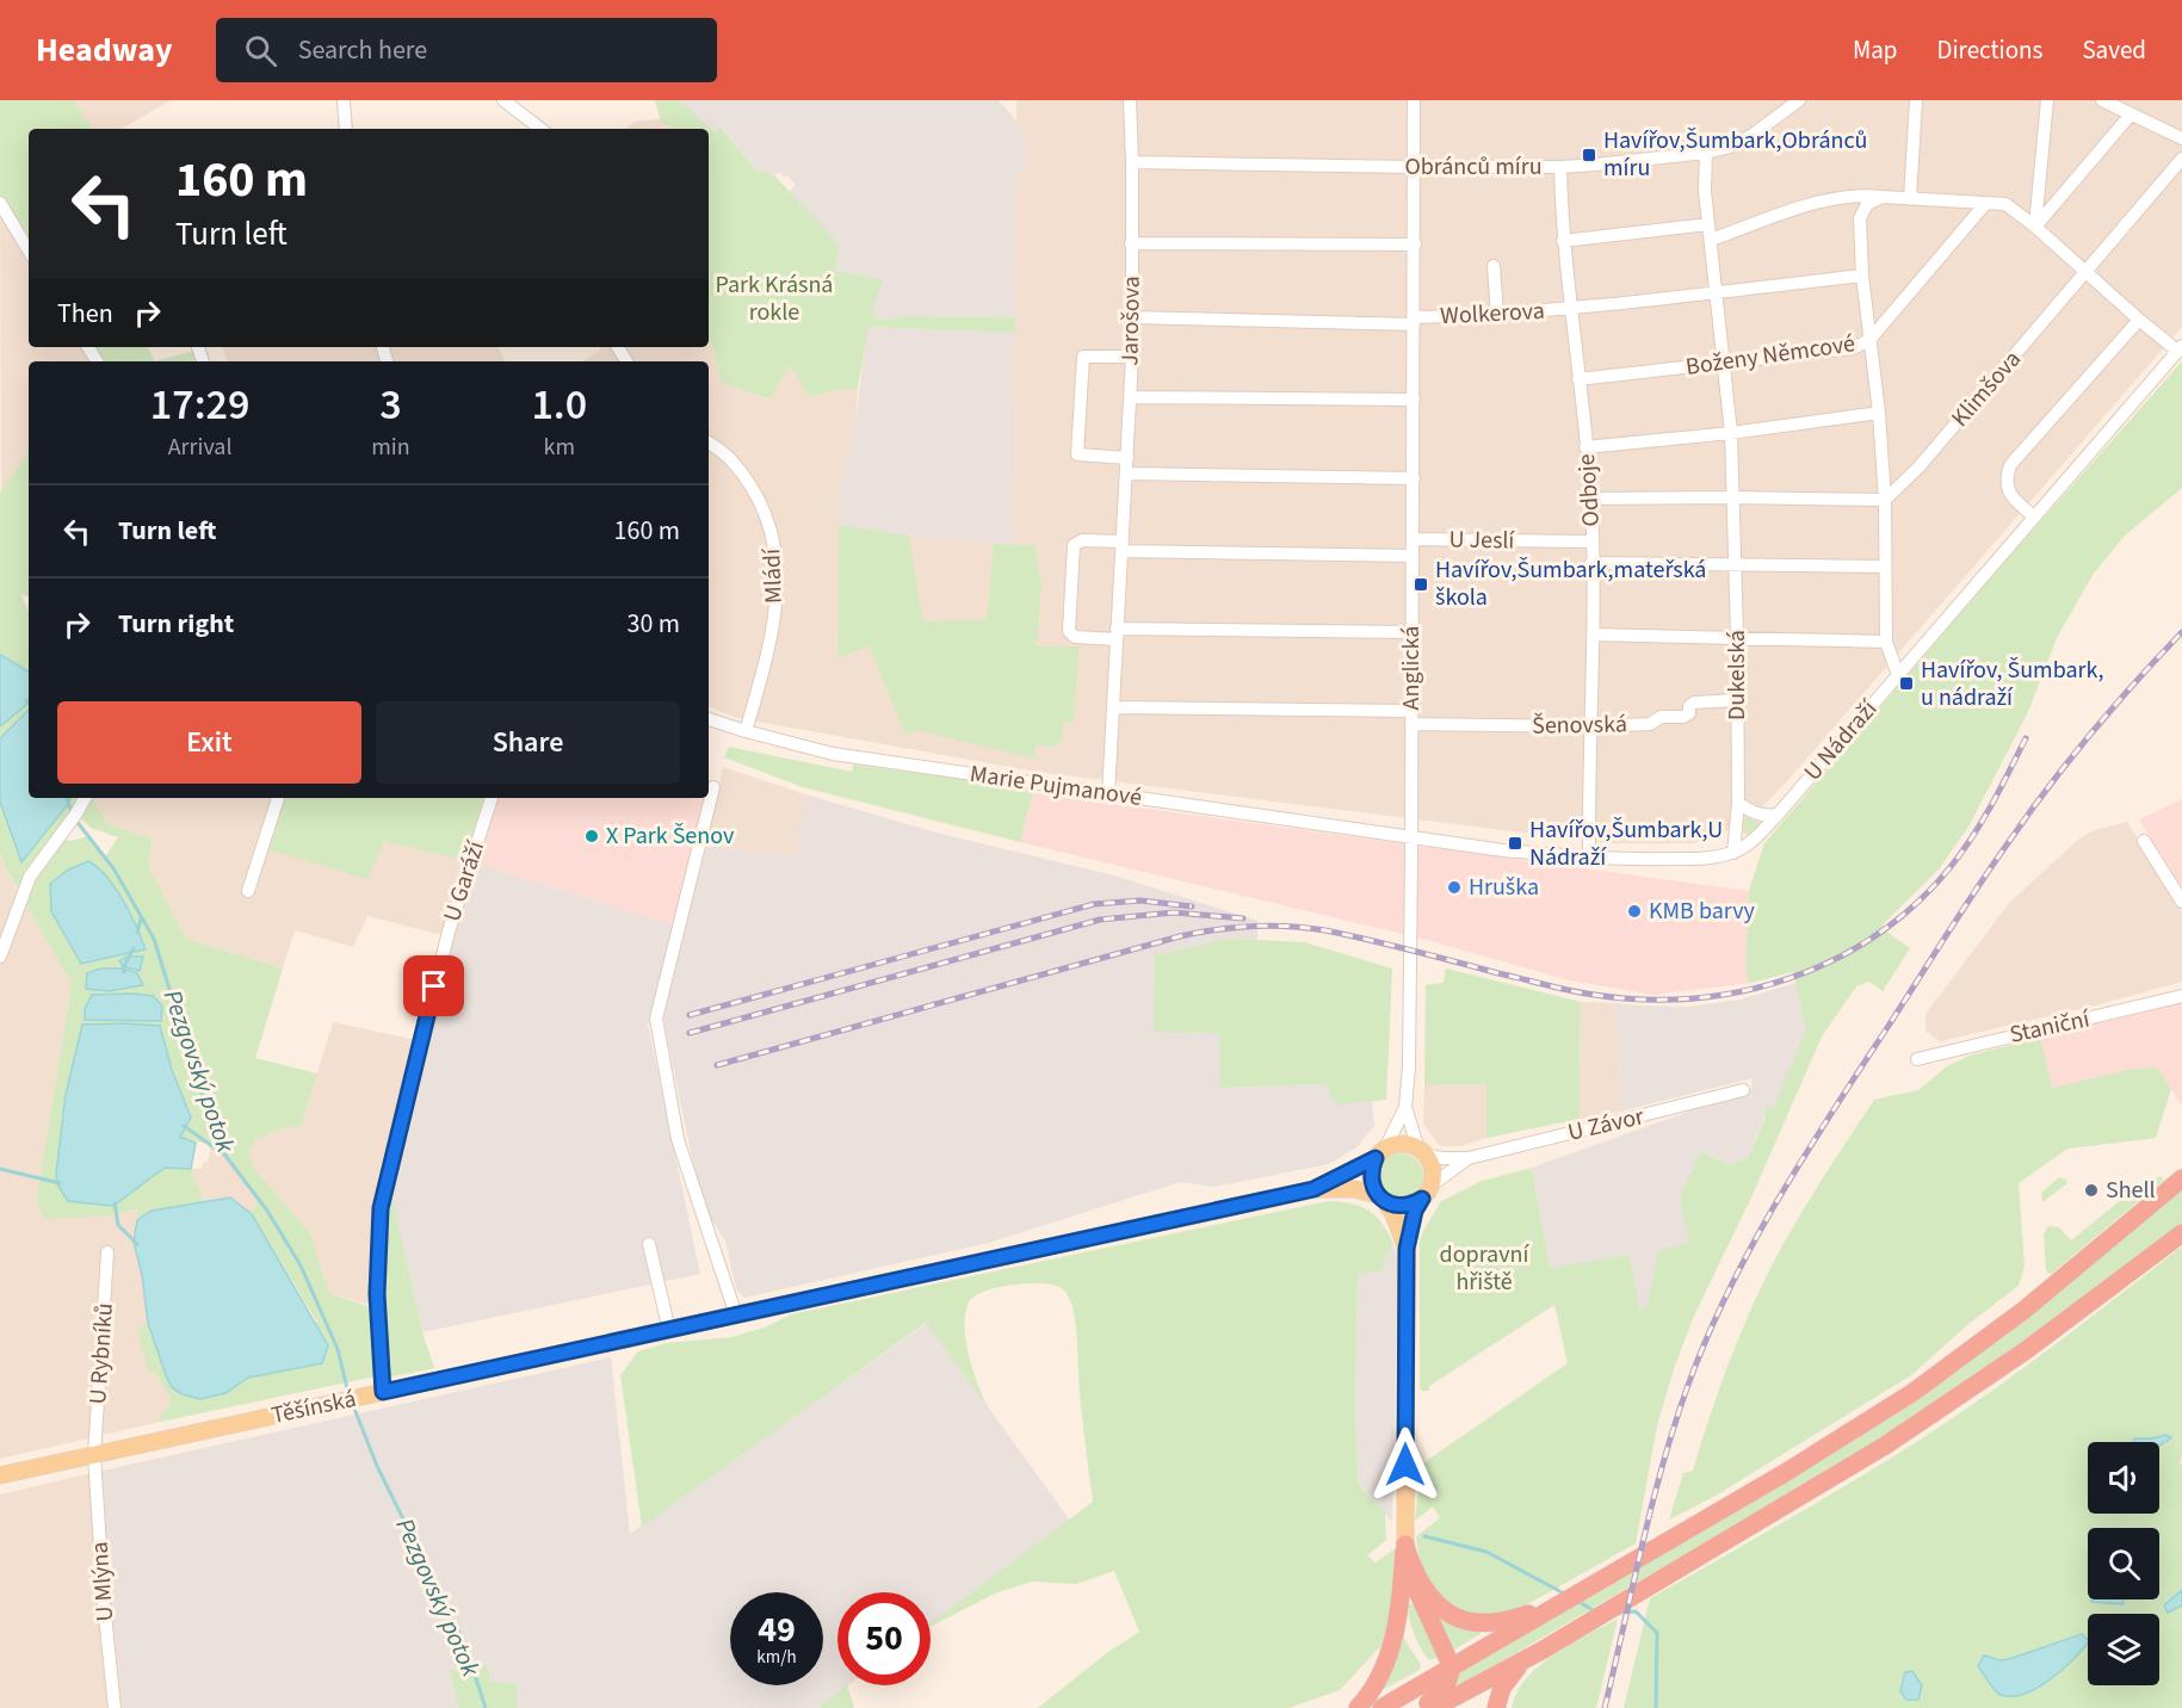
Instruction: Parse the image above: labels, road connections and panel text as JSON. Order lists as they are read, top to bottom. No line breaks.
{"streets":{"main road":["Těšínská"],"street":["Obránců míru","Wolkerova","Jarošova","Boženy Němcové","Klimšova","Odboje","U Jeslí","Mládí","Anglická","Dukelská","Šenovská","U Nádraží","Marie Pujmanové","U Garáží","Staniční","U Závor","U Rybníků","U Mlýna"]},"crossings":[["Obránců míru","Jarošova"],["Obránců míru","Odboje"],["Obránců míru","Anglická"],["Obránců míru","Dukelská"],["Wolkerova","Jarošova"],["Wolkerova","Odboje"],["Wolkerova","Anglická"],["Jarošova","Šenovská"],["Jarošova","Marie Pujmanové"],["Boženy Němcové","Odboje"],["Boženy Němcové","Dukelská"],["Odboje","U Jeslí"],["Odboje","Šenovská"],["Odboje","U Nádraží"],["U Jeslí","Anglická"],["Mládí","Marie Pujmanové"],["Anglická","Šenovská"],["Anglická","U Nádraží"],["Anglická","Marie Pujmanové"],["Anglická","U Závor"],["Anglická","Těšínská"],["Dukelská","Šenovská"],["Dukelská","U Nádraží"],["U Nádraží","Marie Pujmanové"],["U Garáží","Těšínská"],["U Závor","Těšínská"],["U Rybníků","Těšínská"],["U Rybníků","U Mlýna"],["Těšínská","U Mlýna"]],"water":["Pezgovský potok"],"parks":["Park Krásná rokle","dopravní hřiště"],"places":{"transit":["Havířov,Šumbark,Obránců míru","Havířov,Šumbark,mateřská škola","Havířov, Šumbark, u nádraží","Havířov,Šumbark,U Nádraží"],"other":["X Park Šenov","Hruška","KMB barvy","Shell"]},"page":{"header":"Headway","search":"Search here","nav":["Map","Directions","Saved"],"turn":["160 m","Turn left"],"then":"Then","eta":["17:29","Arrival","3","min","1.0","km"],"list":[{"name":"Turn left","value":"160 m"},{"name":"Turn right","value":"30 m"}],"buttons":["Exit","Share"],"speed":"49 km/h","limit":"50"}}
